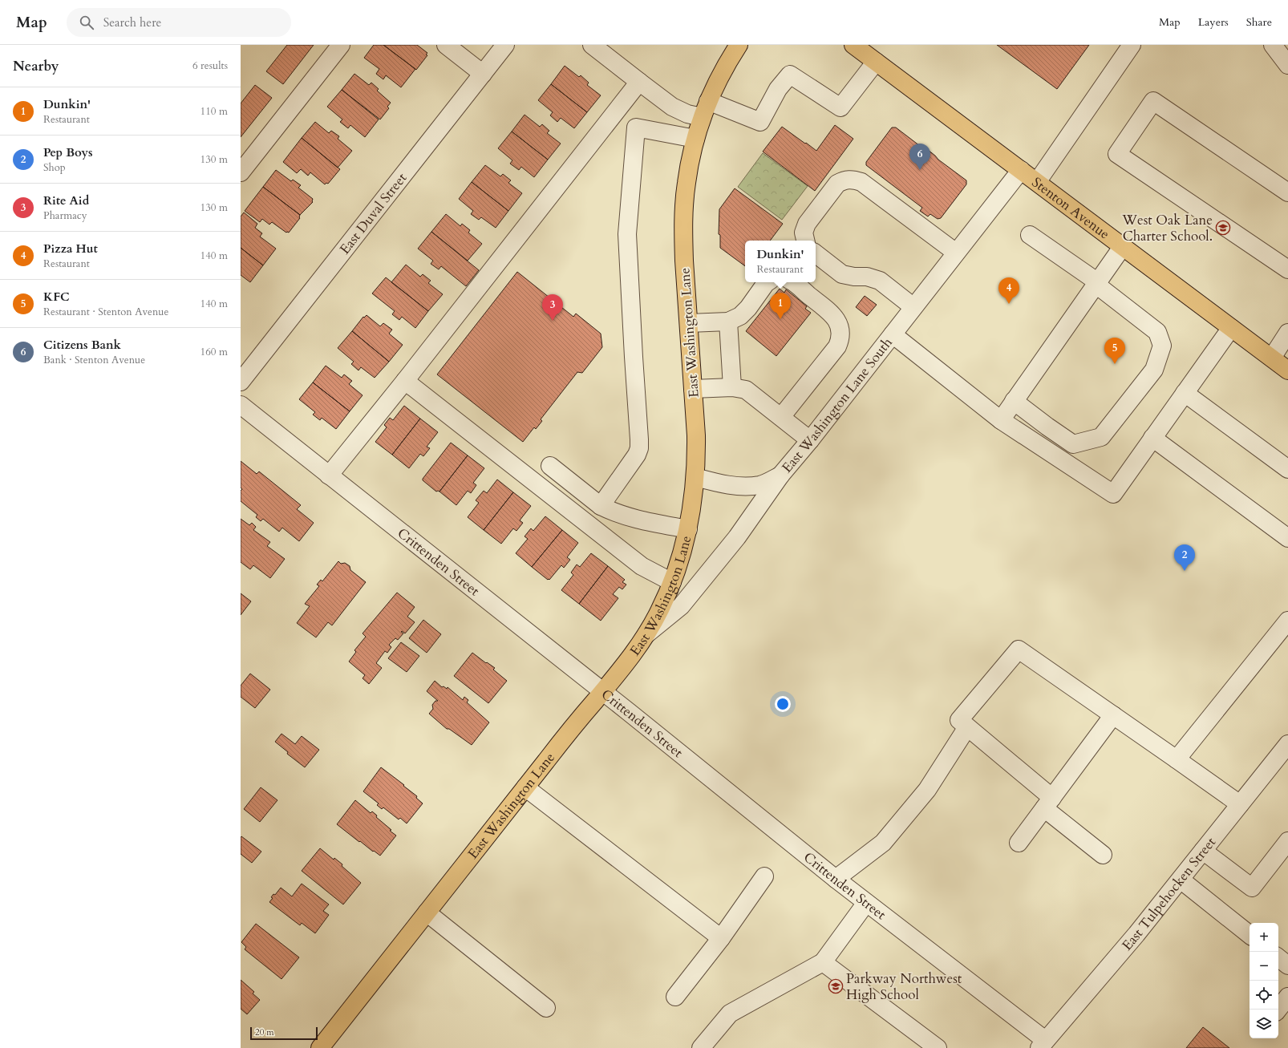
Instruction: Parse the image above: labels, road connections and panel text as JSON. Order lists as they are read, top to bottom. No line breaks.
{"streets":{"main road":["Stenton Avenue","East Washington Lane"],"street":["East Duval Street","East Washington Lane South","Crittenden Street","East Tulpehocken Street"]},"crossings":[["Stenton Avenue","East Washington Lane South"],["East Washington Lane","East Washington Lane South"],["East Washington Lane","Crittenden Street"],["Crittenden Street","East Tulpehocken Street"]],"places":{"school or university":["West Oak Lane Charter School.","Parkway Northwest High School"]},"scale_bar":"20 m","page":{"header":"Map","search":"Search here","nav":["Map","Layers","Share"],"heading":["Nearby","6 results"],"list":[{"mark":"1","name":"Dunkin'","note":"Restaurant","value":"110 m"},{"mark":"2","name":"Pep Boys","note":"Shop","value":"130 m"},{"mark":"3","name":"Rite Aid","note":"Pharmacy","value":"130 m"},{"mark":"4","name":"Pizza Hut","note":"Restaurant","value":"140 m"},{"mark":"5","name":"KFC","note":"Restaurant · Stenton Avenue","value":"140 m"},{"mark":"6","name":"Citizens Bank","note":"Bank · Stenton Avenue","value":"160 m"}],"pins":["6","4","1","3","5","2"],"popup":["Dunkin'","Restaurant"],"map_buttons":["+","−"],"scale":"20 m"}}
